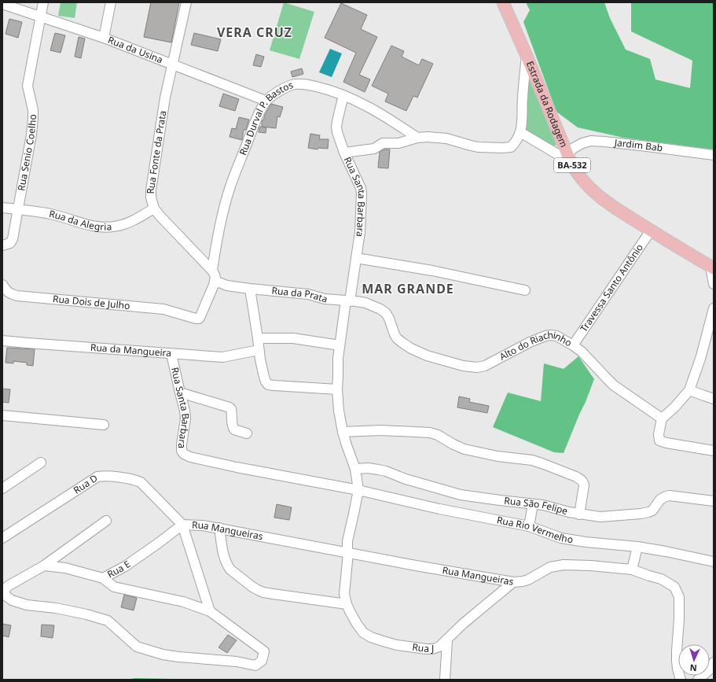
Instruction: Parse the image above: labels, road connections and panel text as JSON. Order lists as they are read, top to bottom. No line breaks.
{"streets":{"main road":["Estrada da Rodagem","BA-532"],"street":["Rua da Usina","Rua Durval P. Bastos","Jardim Bab","Rua Senio Coelho","Rua Fonte da Prata","Rua Santa Barbara","Rua da Alegria","Travessa Santo Antônio","Rua da Prata","Rua Dois de Julho","Rua da Mangueira","Alto do Riachinho","Rua D","Rua São Felipe","Rua Rio Vermelho","Rua Mangueiras","Rua E","Rua J"]},"crossings":[["Rua da Usina","Rua Durval P. Bastos"],["Rua da Usina","Rua Senio Coelho"],["Rua da Usina","Rua Fonte da Prata"],["Estrada da Rodagem","Jardim Bab"],["Estrada da Rodagem","Travessa Santo Antônio"],["Rua Durval P. Bastos","Rua Fonte da Prata"],["Rua Durval P. Bastos","Rua Santa Barbara"],["Rua Senio Coelho","Rua da Alegria"],["Rua Fonte da Prata","Rua da Alegria"],["Rua Santa Barbara","Rua da Prata"],["Rua Santa Barbara","Rua da Mangueira"],["Rua Santa Barbara","Alto do Riachinho"],["Rua Santa Barbara","Rua São Felipe"],["Rua Santa Barbara","Rua Rio Vermelho"],["Rua Santa Barbara","Rua J"],["Travessa Santo Antônio","Alto do Riachinho"],["Rua da Prata","Alto do Riachinho"],["Rua D","Rua Mangueiras"],["Rua D","Rua E"],["Rua Rio Vermelho","Rua J"],["Rua Mangueiras","Rua E"],["Rua Mangueiras","Rua J"]],"districts":["VERA CRUZ","MAR GRANDE"],"north":"bottom"}
